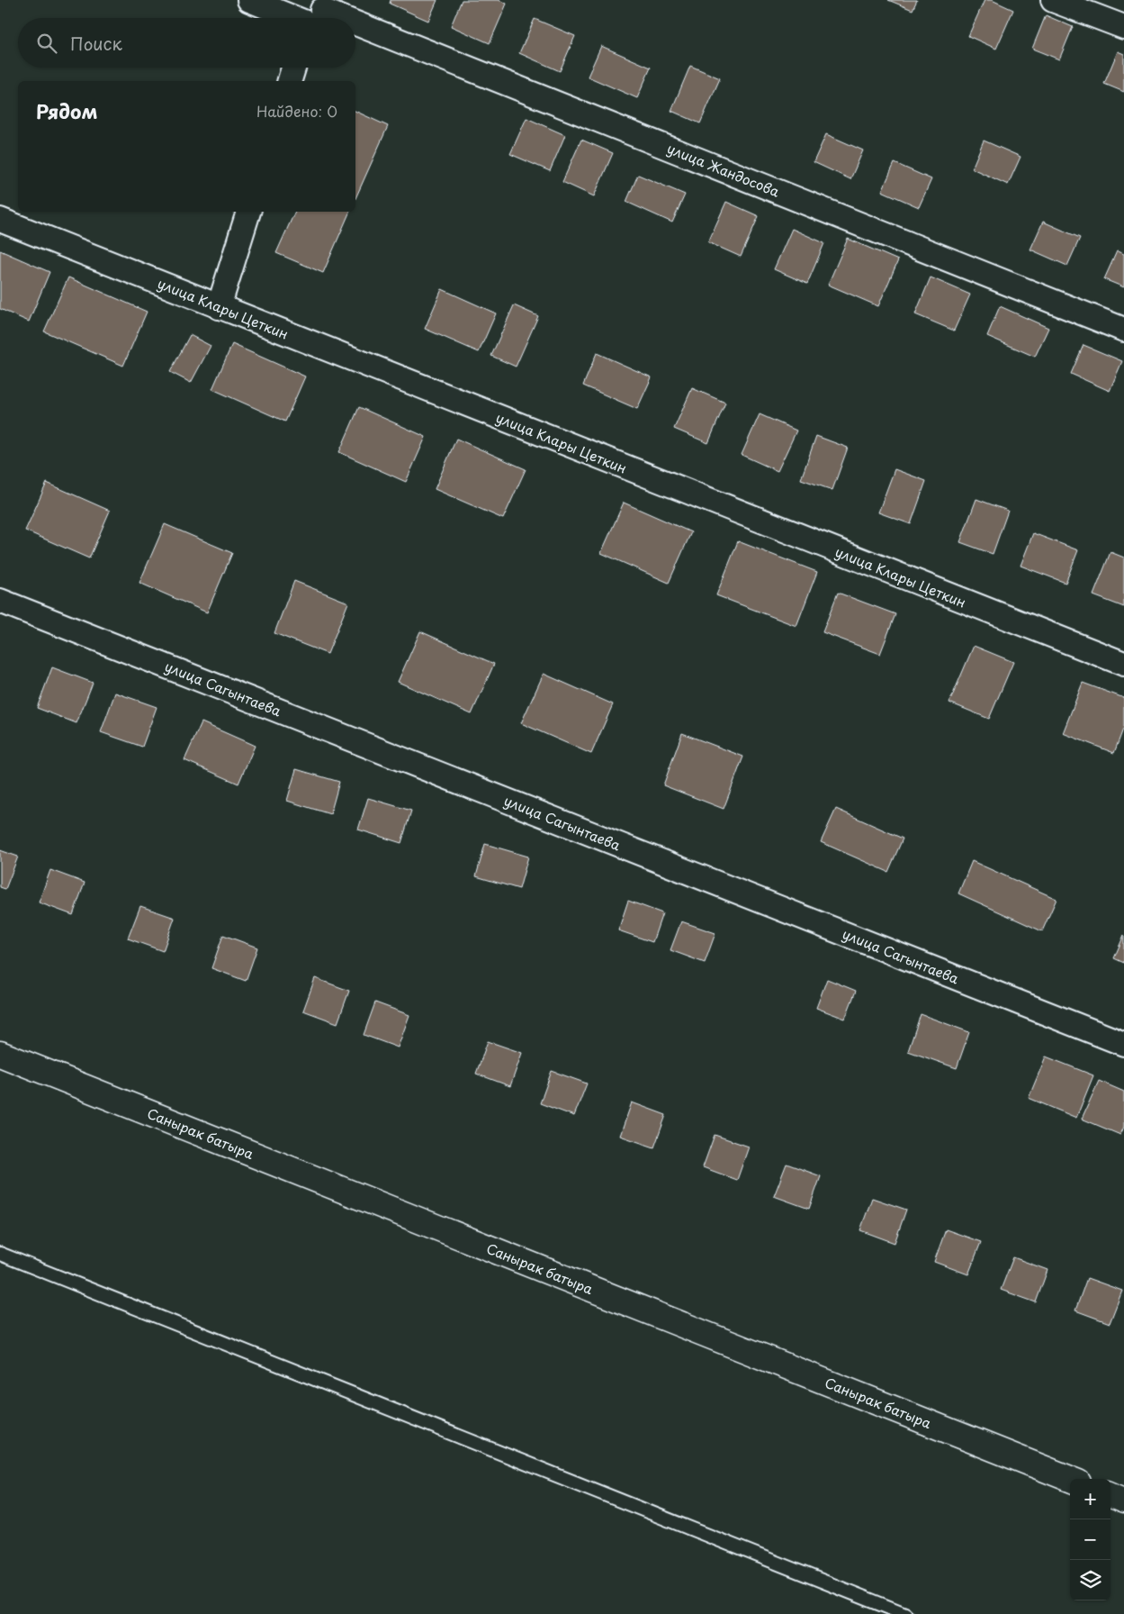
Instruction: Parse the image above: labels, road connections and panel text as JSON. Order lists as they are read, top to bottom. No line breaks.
{"streets":{"street":["улица Жандосова","улица Клары Цеткин","улица Сагынтаева","Санырак батыра"]},"page":{"search":"Поиск","heading":["Рядом","Найдено: 0"],"map_buttons":["+","−"]}}
